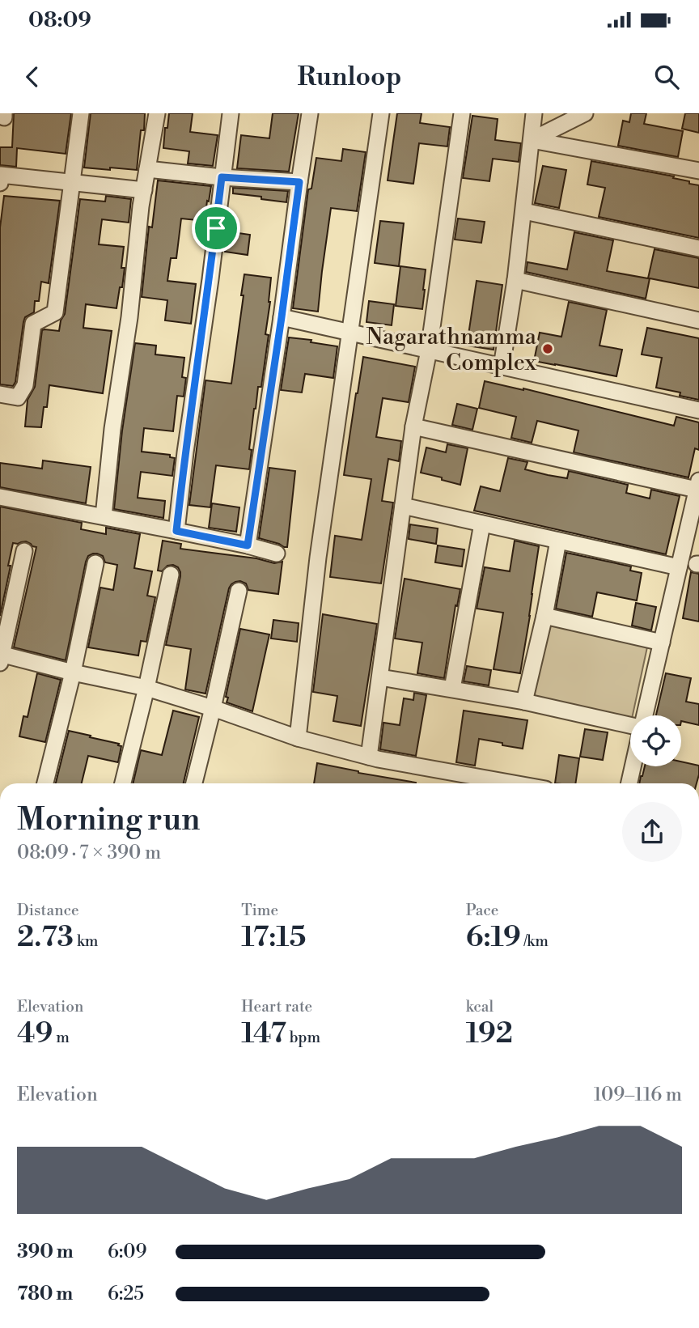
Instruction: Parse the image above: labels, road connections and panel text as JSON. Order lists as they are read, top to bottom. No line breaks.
{"places":["Nagarathnamma Complex"],"page":{"status":"08:09","header":"Runloop","heading":["Morning run","08:09 · 7 × 390 m"],"stats":[["Distance","2.73 km"],["Time","17:15"],["Pace","6:19 /km"],["Elevation","49 m"],["Heart rate","147 bpm"],["kcal","192"]],"chart":["Elevation","109–116 m"],"list":[{"name":"390 m","note":"6:09"},{"name":"780 m","note":"6:25"}]}}
